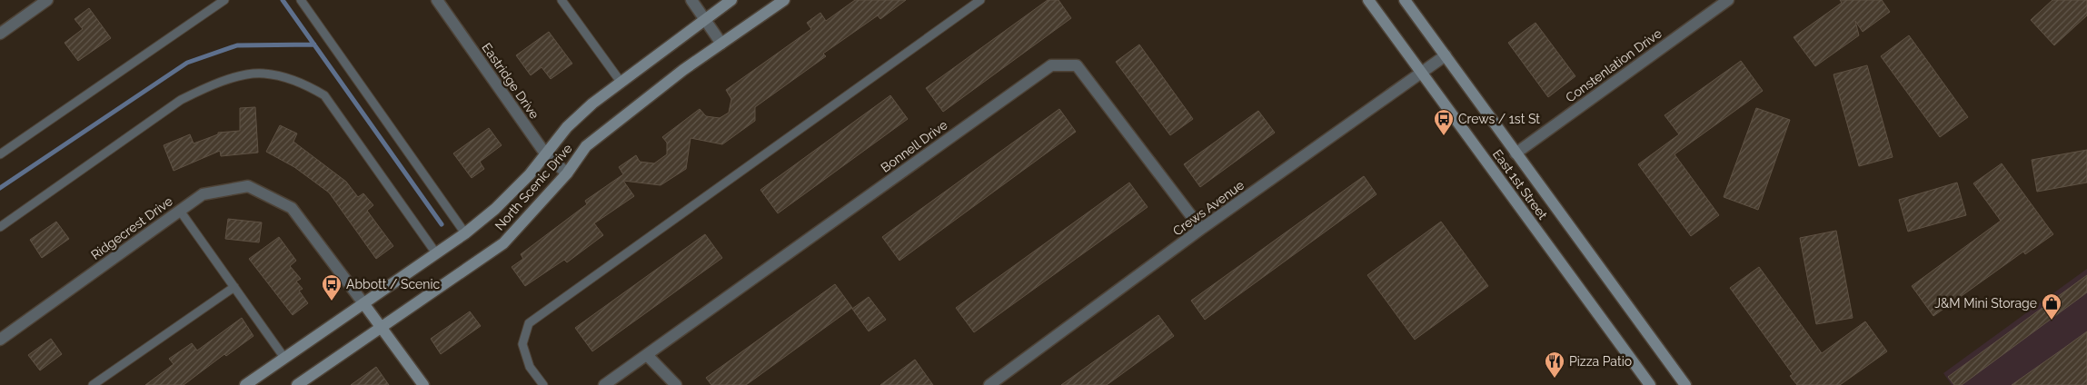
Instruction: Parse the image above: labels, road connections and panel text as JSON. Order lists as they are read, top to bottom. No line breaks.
{"streets":{"main road":["East 1st Street","North Scenic Drive"],"street":["Constenlation Drive","Eastridge Drive","Bonnell Drive","Crews Avenue","Ridgecrest Drive"]},"crossings":[["Constenlation Drive","East 1st Street"],["Eastridge Drive","North Scenic Drive"],["Bonnell Drive","Crews Avenue"],["East 1st Street","Crews Avenue"],["North Scenic Drive","Ridgecrest Drive"]],"places":{"bus stop":["Crews / 1st St","Abbott / Scenic"],"shop":["J&M Mini Storage"],"restaurant":["Pizza Patio"]}}
